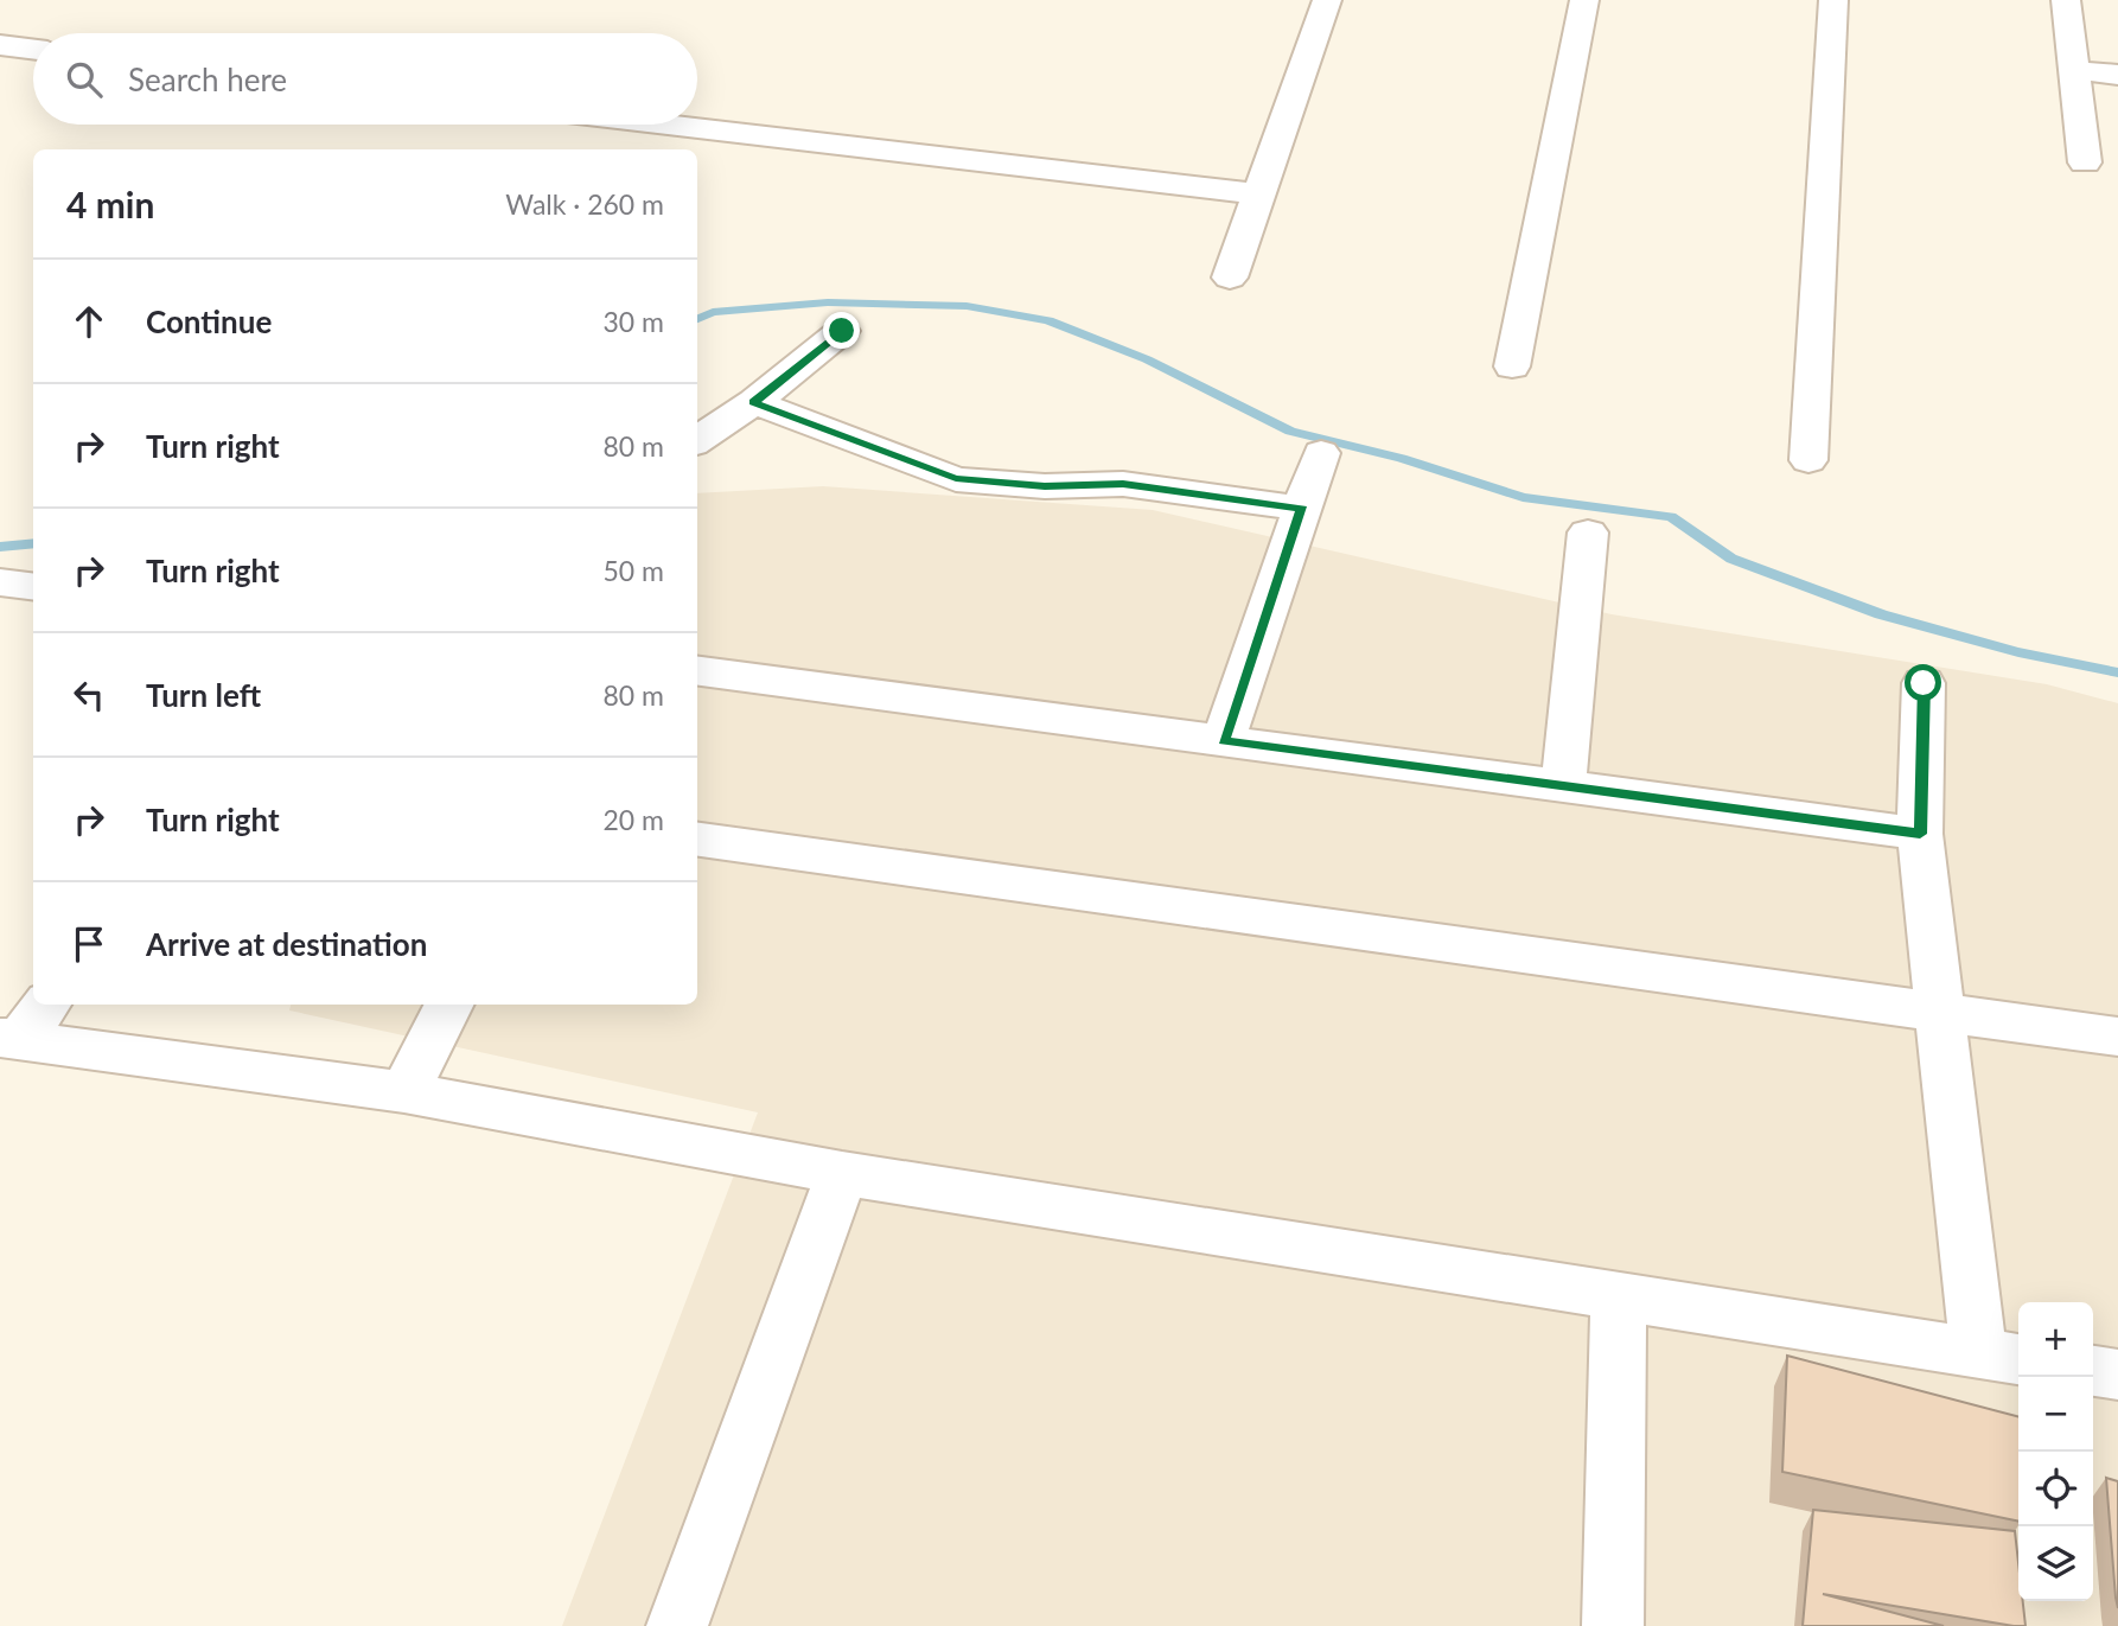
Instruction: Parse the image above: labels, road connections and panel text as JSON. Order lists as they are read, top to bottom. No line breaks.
{"page":{"search":"Search here","heading":["4 min","Walk · 260 m"],"list":[["Continue","30 m"],["Turn right","80 m"],["Turn right","50 m"],["Turn left","80 m"],["Turn right","20 m"],"Arrive at destination"],"map_buttons":["+","−"]}}
